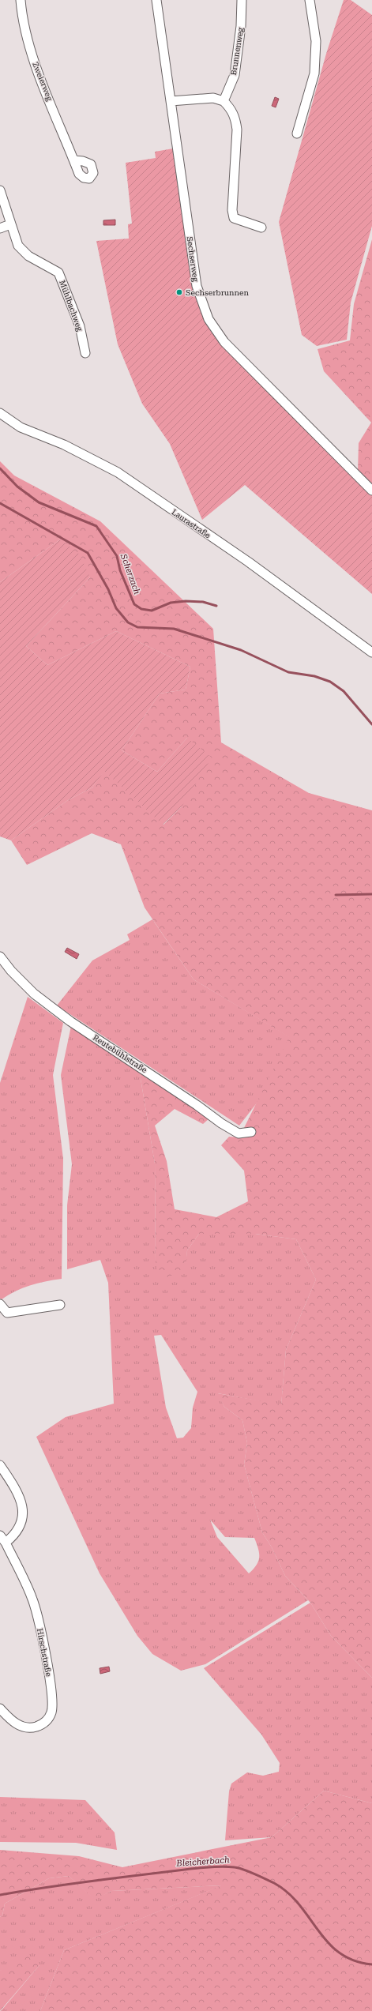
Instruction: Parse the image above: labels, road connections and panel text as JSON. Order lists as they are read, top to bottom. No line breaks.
{"streets":{"street":["Brunnenweg","Zweierweg","Sechserweg","Mühlbachweg","Laurastraße","Reutebühlstraße","Hirschstraße"]},"water":["Scherzach","Bleicherbach"],"places":["Sechserbrunnen"]}
